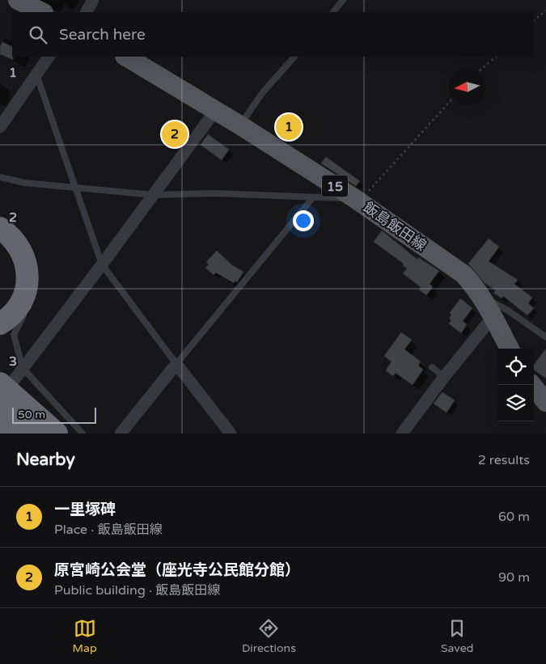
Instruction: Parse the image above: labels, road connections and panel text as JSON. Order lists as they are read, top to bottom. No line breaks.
{"streets":{"main road":["15","飯島飯田線"]},"scale_bar":"50 m","north":"left","page":{"search":"Search here","pins":["1","2"],"scale":"50 m","heading":["Nearby","2 results"],"list":[{"mark":"1","name":"一里塚碑","note":"Place · 飯島飯田線","value":"60 m"},{"mark":"2","name":"原宮崎公会堂（座光寺公民館分館）","note":"Public building · 飯島飯田線","value":"90 m"}],"nav":["Map","Directions","Saved"]},"grid":{"rows":["1","2","3"]}}
